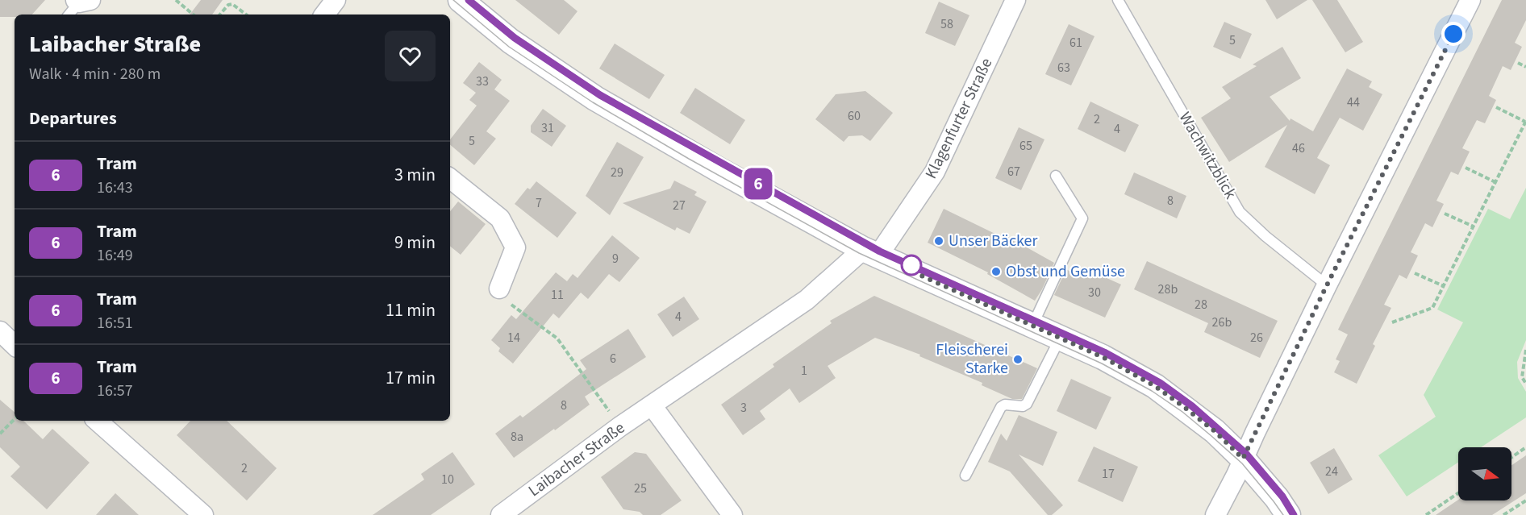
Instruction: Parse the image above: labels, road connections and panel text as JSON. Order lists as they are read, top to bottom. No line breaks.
{"streets":{"street":["Klagenfurter Straße","Laibacher Straße"],"lane":["Wachwitzblick"]},"crossings":[["Klagenfurter Straße","Laibacher Straße"]],"places":["Unser Bäcker","Obst und Gemüse","Fleischerei Starke"],"lines":["tram line 6"],"house_numbers":["58","5","61","63","33","44","60","2","31","4","5","65","46","67","29","8","7","27","9","28b","30","11","28","4","26b","14","26","6","1","8","3","8a","2","24","17","10","25"],"north":"right","page":{"on_map":"6","heading":[["Laibacher Straße","Walk · 4 min · 280 m"],"Departures"],"list":[{"mark":"6","name":"Tram","note":"16:43","value":"3 min"},{"mark":"6","name":"Tram","note":"16:49","value":"9 min"},{"mark":"6","name":"Tram","note":"16:51","value":"11 min"},{"mark":"6","name":"Tram","note":"16:57","value":"17 min"}]}}
